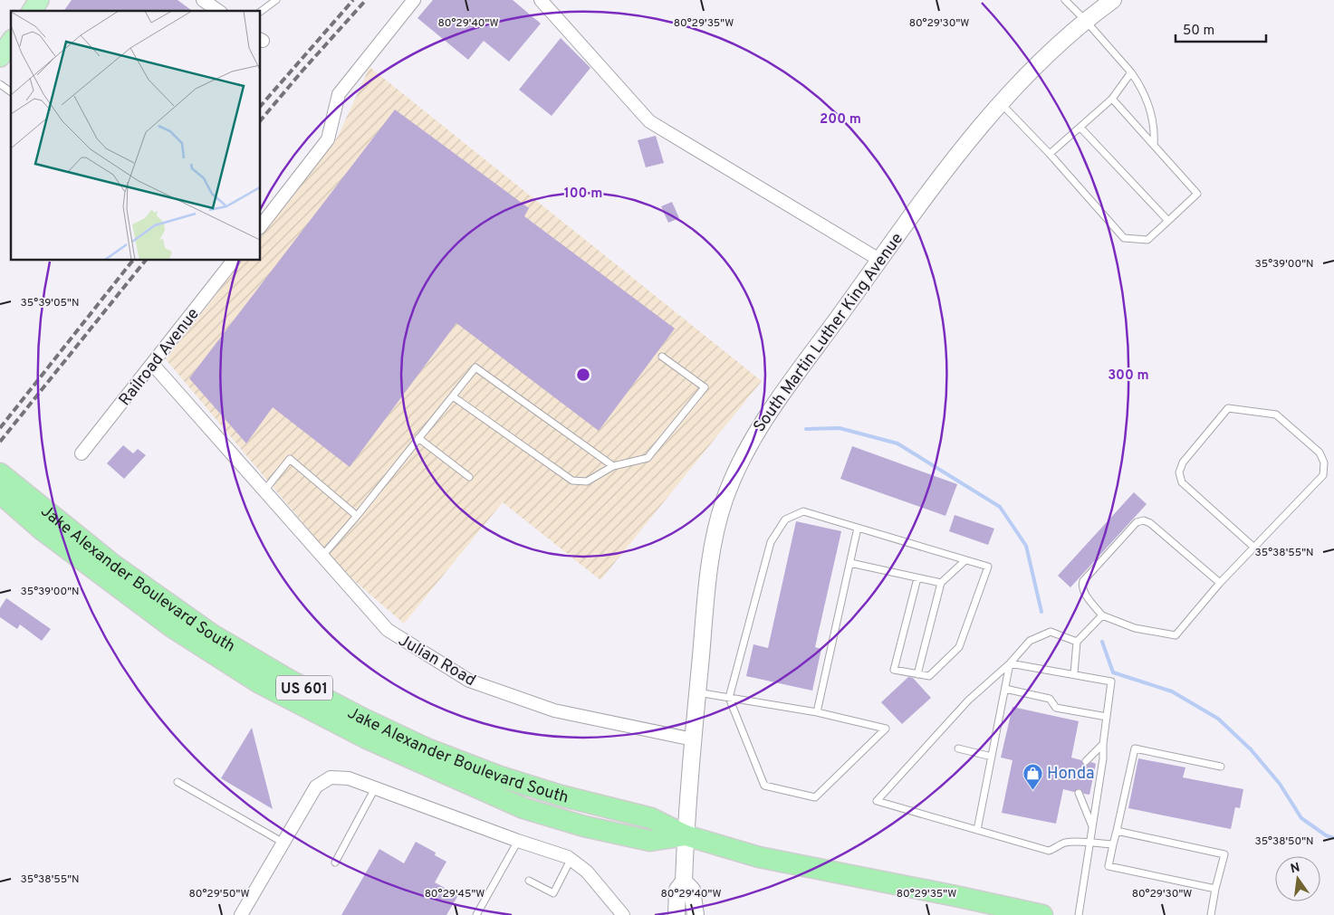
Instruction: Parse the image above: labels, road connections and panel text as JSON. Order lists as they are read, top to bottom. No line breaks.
{"streets":{"highway":["Jake Alexander Boulevard South","US 601"],"street":["South Martin Luther King Avenue","Railroad Avenue","Julian Road"]},"crossings":[["South Martin Luther King Avenue","Julian Road"],["Railroad Avenue","Julian Road"]],"places":{"shop":["Honda"]},"scale_bar":"50 m","north":"top","coordinates":["80°29'40\"W","80°29'35\"W","80°29'30\"W","35°39'00\"N","35°39'05\"N","35°38'55\"N","35°38'50\"N","80°29'50\"W","80°29'45\"W"],"rings":["200 m","100 m","300 m"]}
